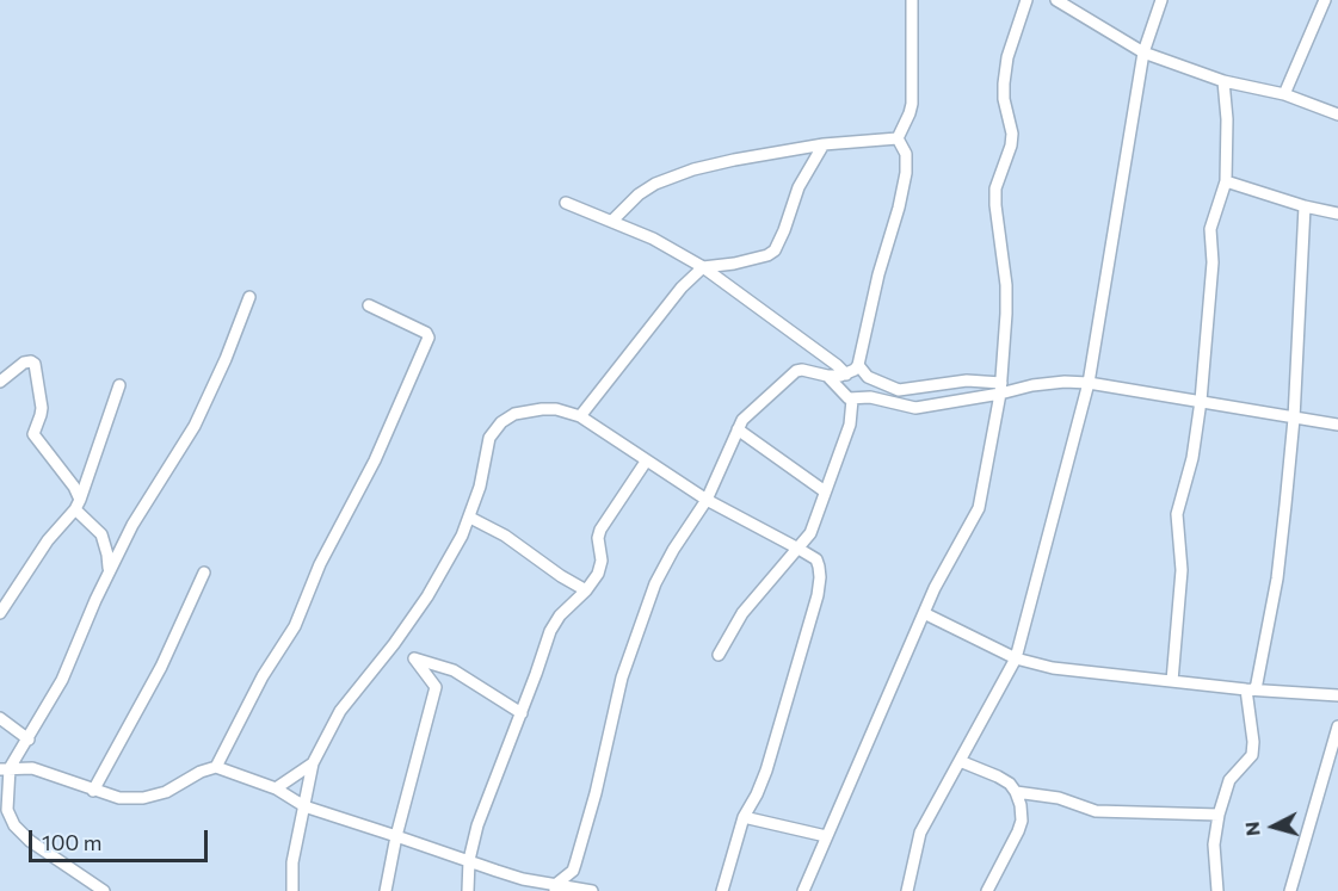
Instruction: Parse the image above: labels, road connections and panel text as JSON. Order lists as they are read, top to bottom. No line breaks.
{"scale_bar":"100 m","north":"left"}
